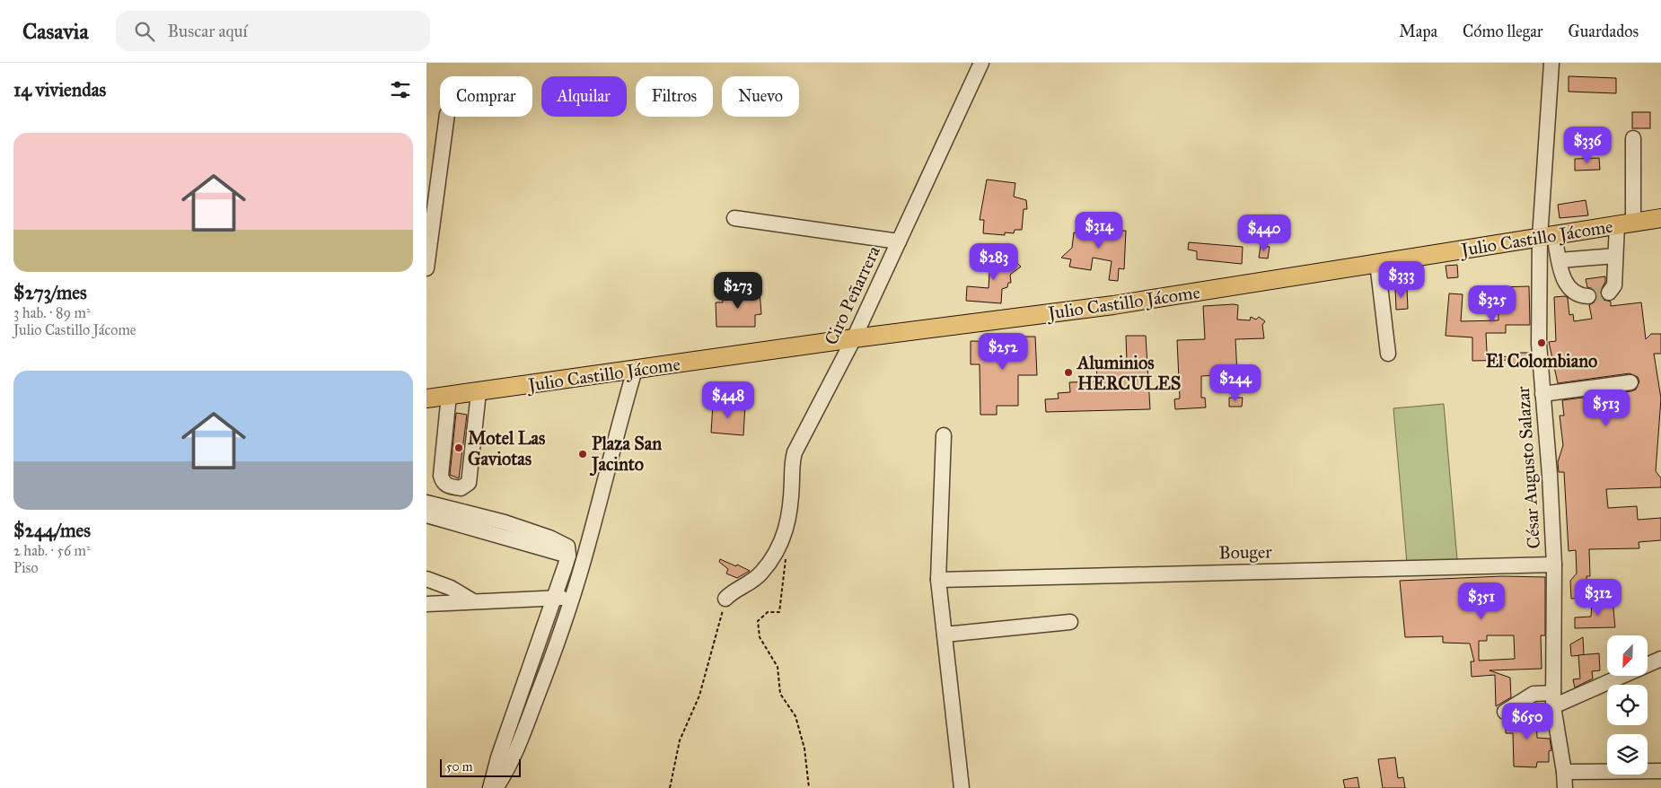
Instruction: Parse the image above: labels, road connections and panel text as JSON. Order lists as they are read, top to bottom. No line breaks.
{"streets":{"main road":["Julio Castillo Jácome"],"street":["Ciro Peñarrera","César Augusto Salazar","Bouger"]},"crossings":[["Julio Castillo Jácome","Ciro Peñarrera"],["Julio Castillo Jácome","César Augusto Salazar"],["César Augusto Salazar","Bouger"]],"places":["El Colombiano","Aluminios HERCULES","Motel Las Gaviotas","Plaza San Jacinto"],"scale_bar":"50 m","north":"bottom left","page":{"header":"Casavia","search":"Buscar aquí","nav":["Mapa","Cómo llegar","Guardados"],"heading":"14 viviendas","chip":["Comprar","Alquilar","Filtros","Nuevo"],"list":[{"name":"$273/mes","note":"3 hab. · 89 m² · Julio Castillo Jácome"},{"name":"$244/mes","note":"2 hab. · 56 m² · Piso"}],"price":["$336","$314","$440","$283","$333","$273","$325","$252","$244","$448","$513","$312","$351","$650"],"scale":"50 m"}}
